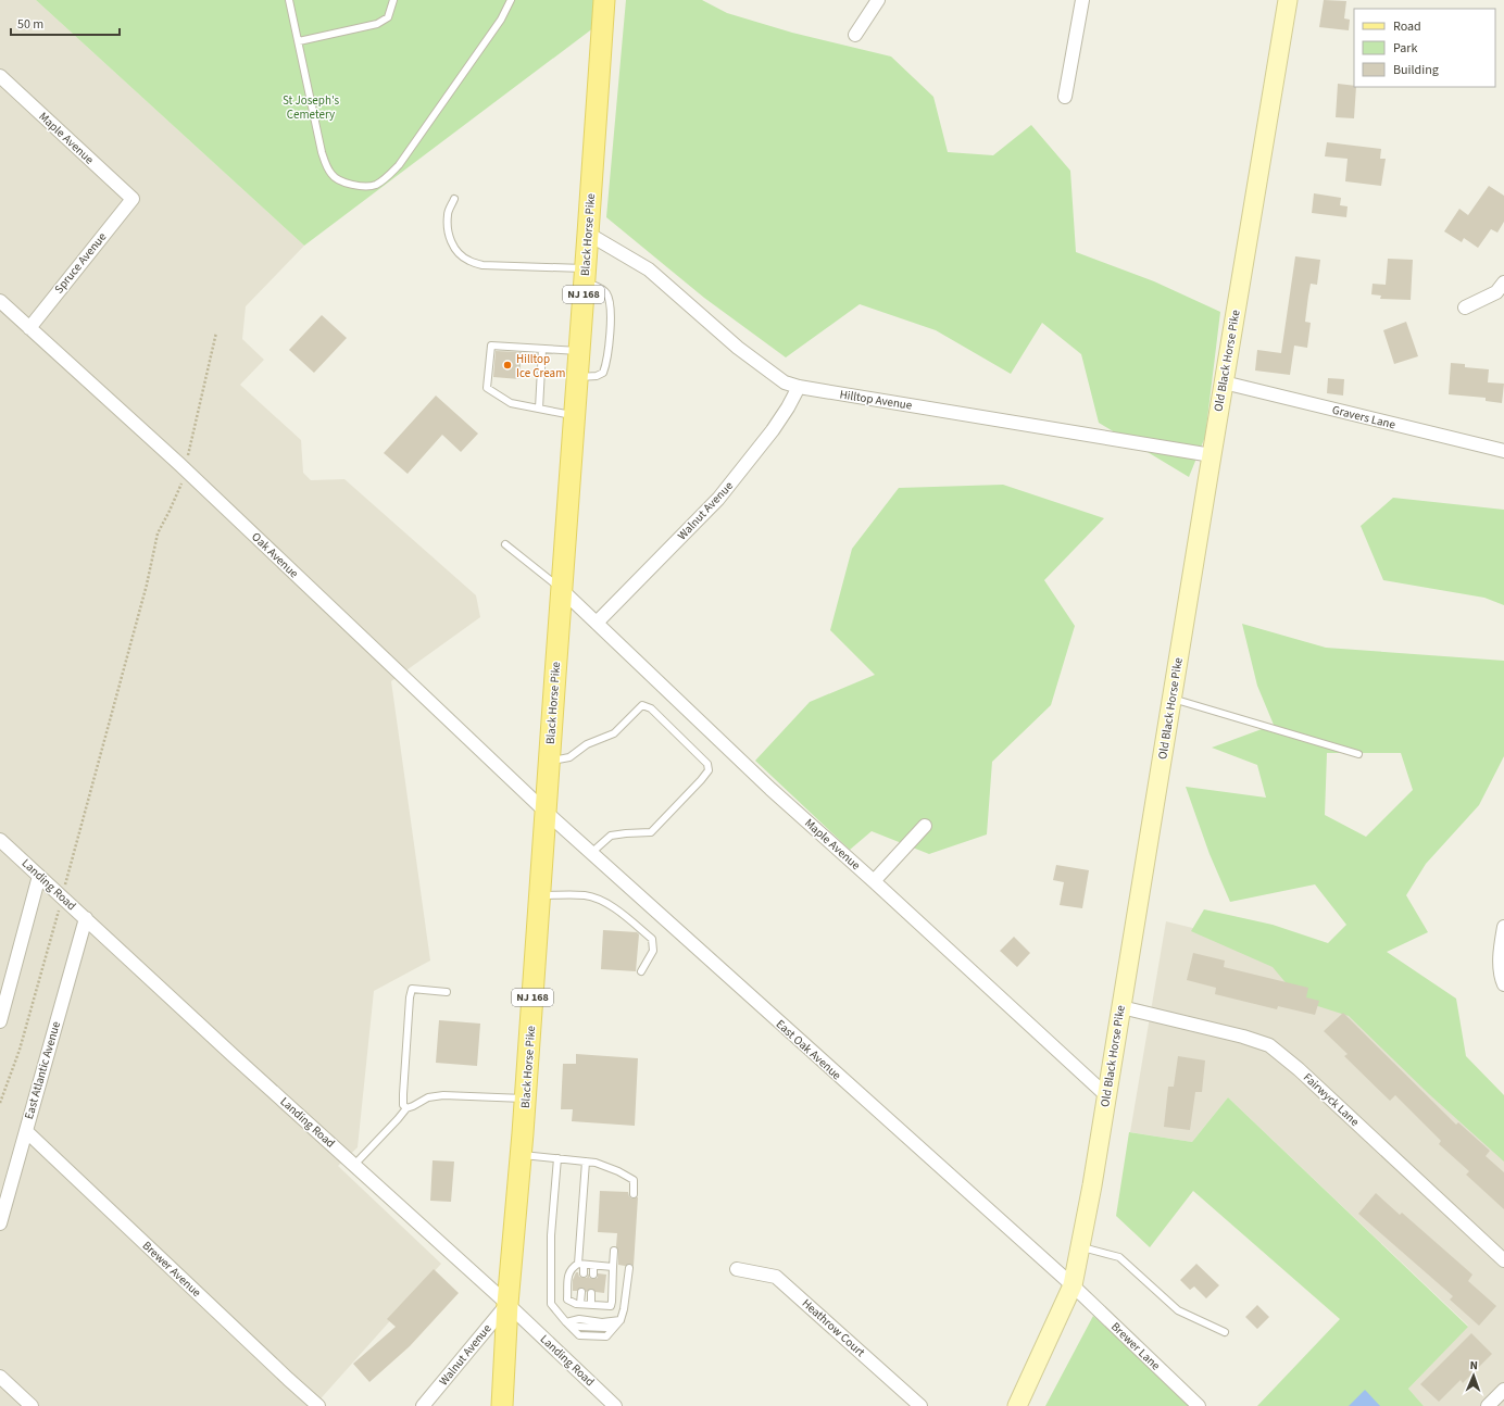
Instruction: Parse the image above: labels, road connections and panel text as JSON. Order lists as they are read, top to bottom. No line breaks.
{"streets":{"main road":["Black Horse Pike","NJ 168"],"street":["Maple Avenue","Spruce Avenue","Old Black Horse Pike","Hilltop Avenue","Gravers Lane","Walnut Avenue","Oak Avenue","Landing Road","East Oak Avenue","East Atlantic Avenue","Fairwyck Lane","Brewer Avenue","Heathrow Court","Brewer Lane"]},"crossings":[["Maple Avenue","Black Horse Pike"],["Maple Avenue","Spruce Avenue"],["Maple Avenue","Old Black Horse Pike"],["Maple Avenue","Walnut Avenue"],["Black Horse Pike","Hilltop Avenue"],["Black Horse Pike","Walnut Avenue"],["Black Horse Pike","Oak Avenue"],["Black Horse Pike","Landing Road"],["Black Horse Pike","East Oak Avenue"],["Spruce Avenue","Oak Avenue"],["Old Black Horse Pike","Hilltop Avenue"],["Old Black Horse Pike","Gravers Lane"],["Old Black Horse Pike","East Oak Avenue"],["Old Black Horse Pike","Fairwyck Lane"],["Old Black Horse Pike","Brewer Lane"],["Hilltop Avenue","Walnut Avenue"],["Walnut Avenue","Landing Road"],["Oak Avenue","East Oak Avenue"],["Landing Road","East Atlantic Avenue"],["East Oak Avenue","Brewer Lane"],["East Atlantic Avenue","Brewer Avenue"]],"parks":["St Joseph's Cemetery"],"places":["Hilltop Ice Cream"],"legend":["Road","Park","Building"],"scale_bar":"50 m","north":"top"}
